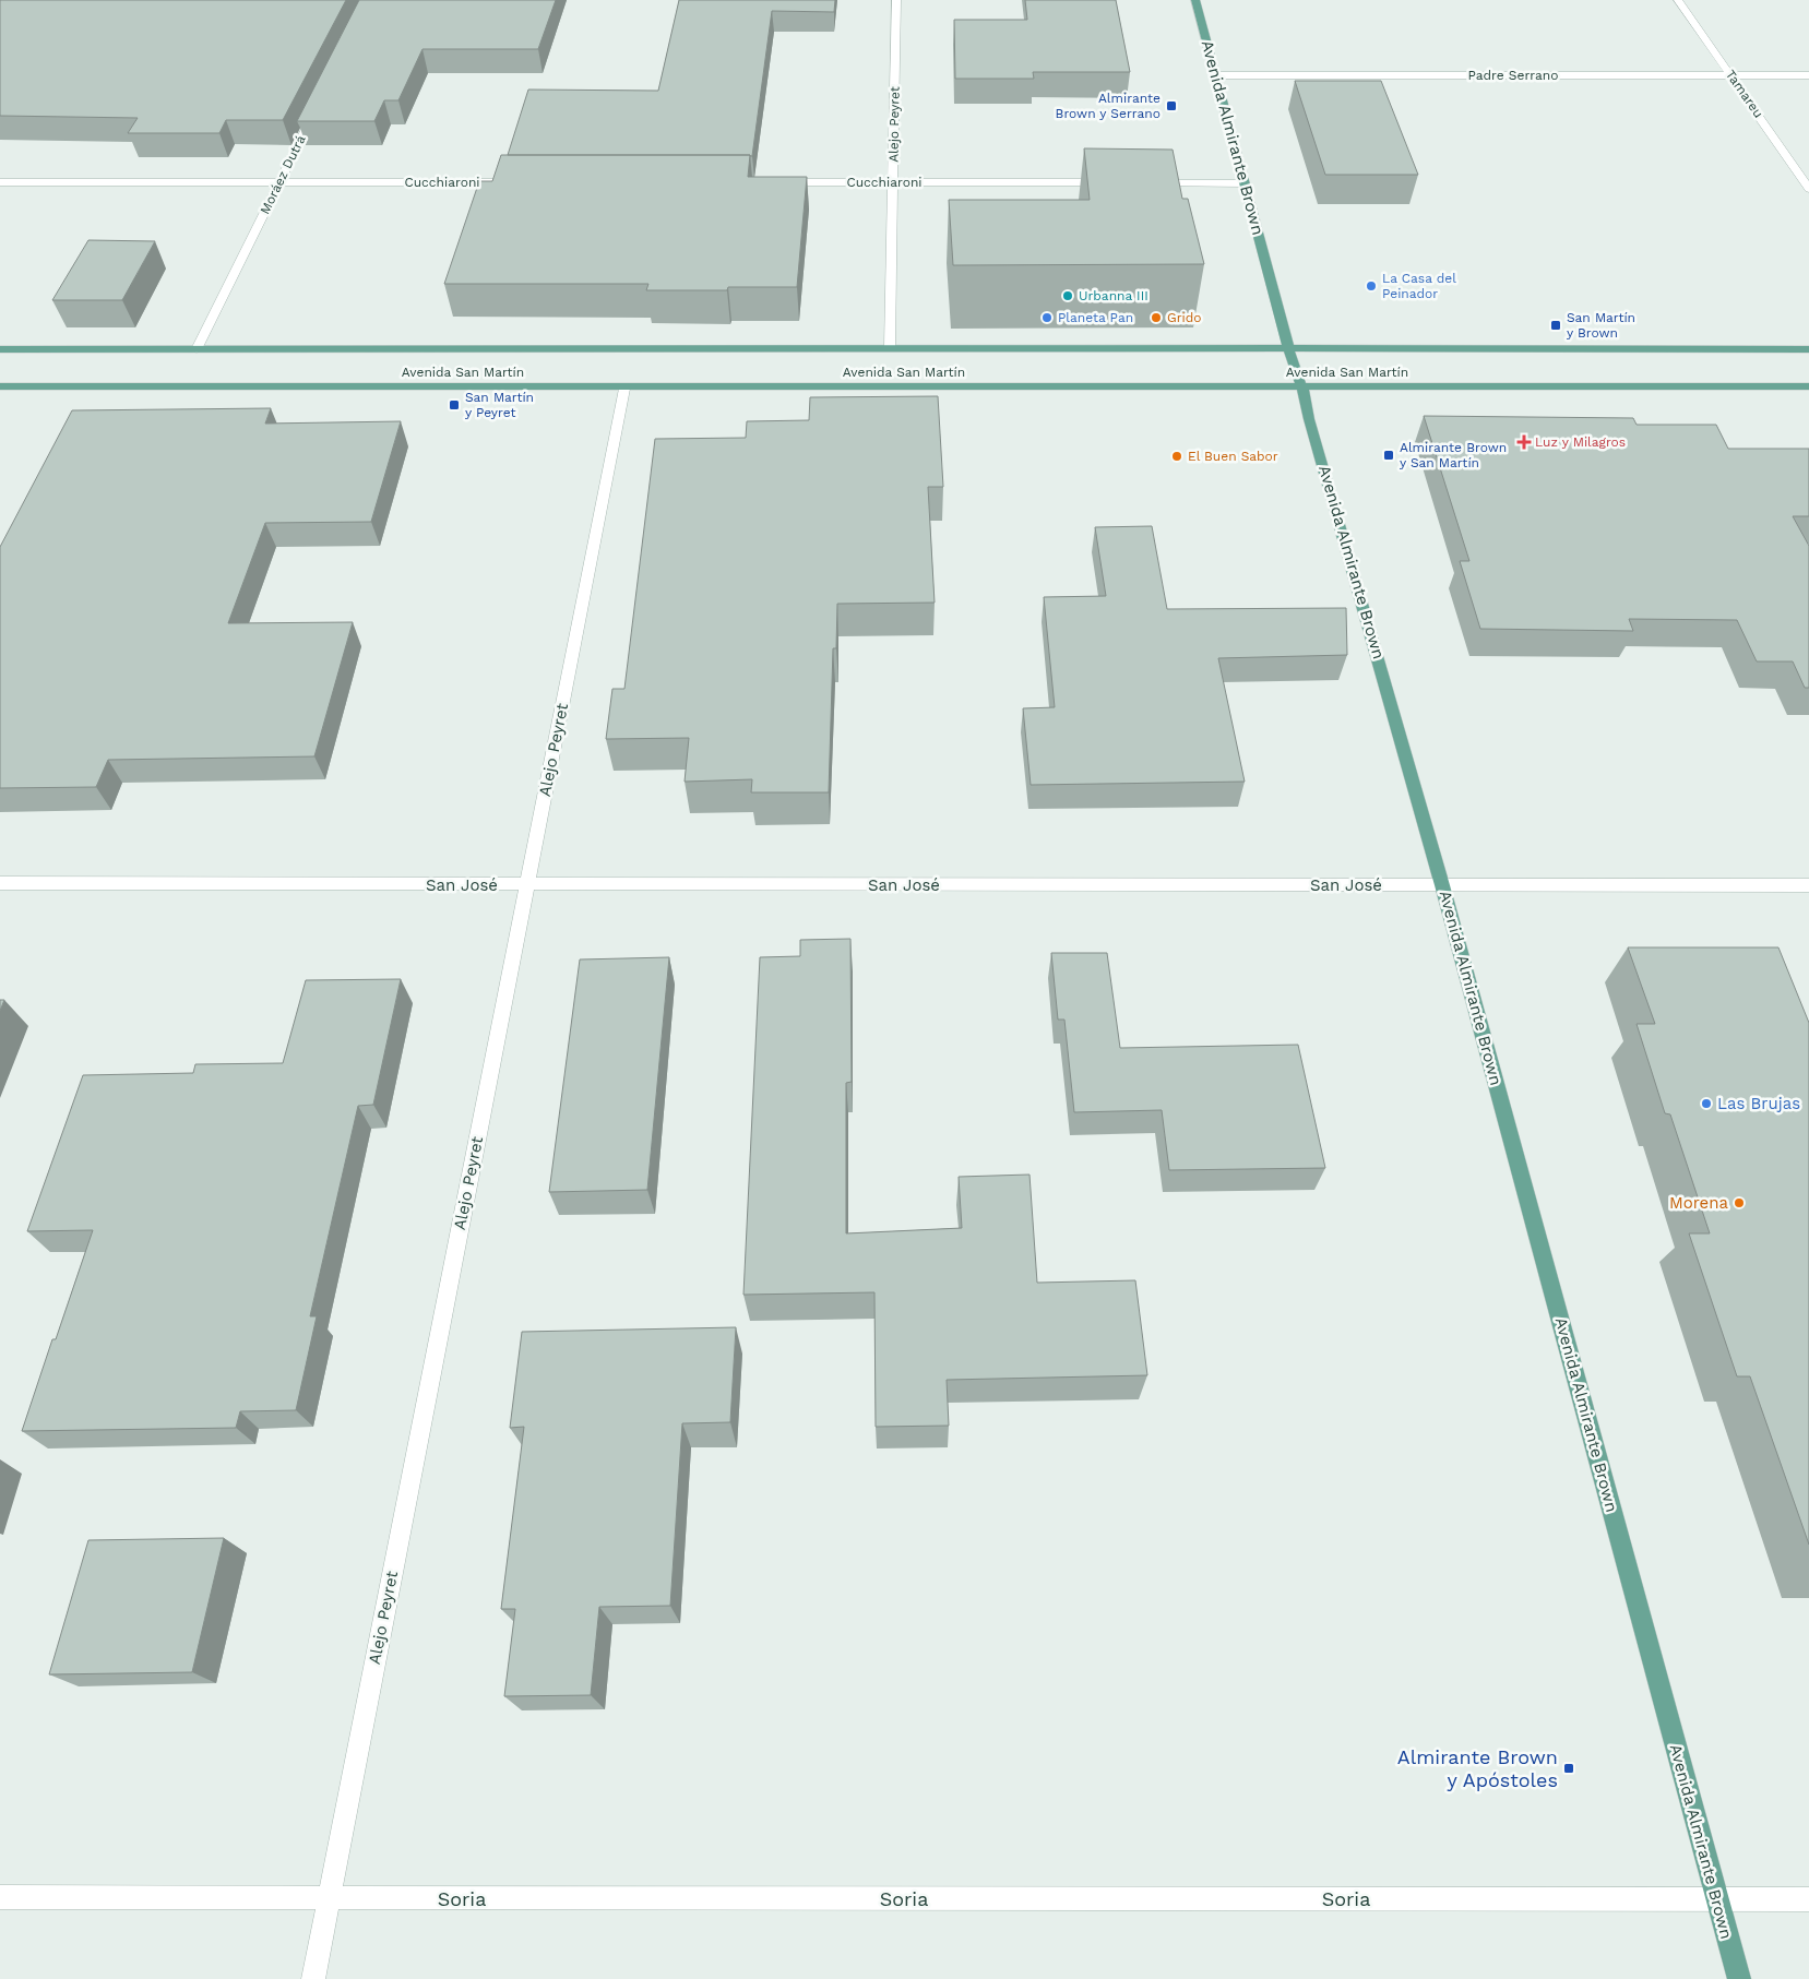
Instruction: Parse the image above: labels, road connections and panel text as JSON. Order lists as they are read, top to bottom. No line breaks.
{"streets":{"main road":["Avenida Almirante Brown","Avenida San Martín"],"street":["Padre Serrano","Tamareu","Alejo Peyret","Moráez Dutrá","Cucchiaroni","San José","Soria"]},"crossings":[["Padre Serrano","Tamareu"],["Padre Serrano","Avenida Almirante Brown"],["Alejo Peyret","Cucchiaroni"],["Alejo Peyret","Avenida San Martín"],["Alejo Peyret","San José"],["Alejo Peyret","Soria"],["Avenida Almirante Brown","Avenida San Martín"],["Avenida Almirante Brown","San José"],["Avenida Almirante Brown","Soria"],["Moráez Dutrá","Cucchiaroni"],["Moráez Dutrá","Avenida San Martín"]],"places":{"transit":["Almirante Brown y Serrano","San Martín y Brown","San Martín y Peyret","Almirante Brown y San Martín","Almirante Brown y Apóstoles"],"other":["La Casa del Peinador","Urbanna III","Planeta Pan","Grido","El Buen Sabor","Las Brujas","Morena"],"health":["Luz y Milagros"]}}
